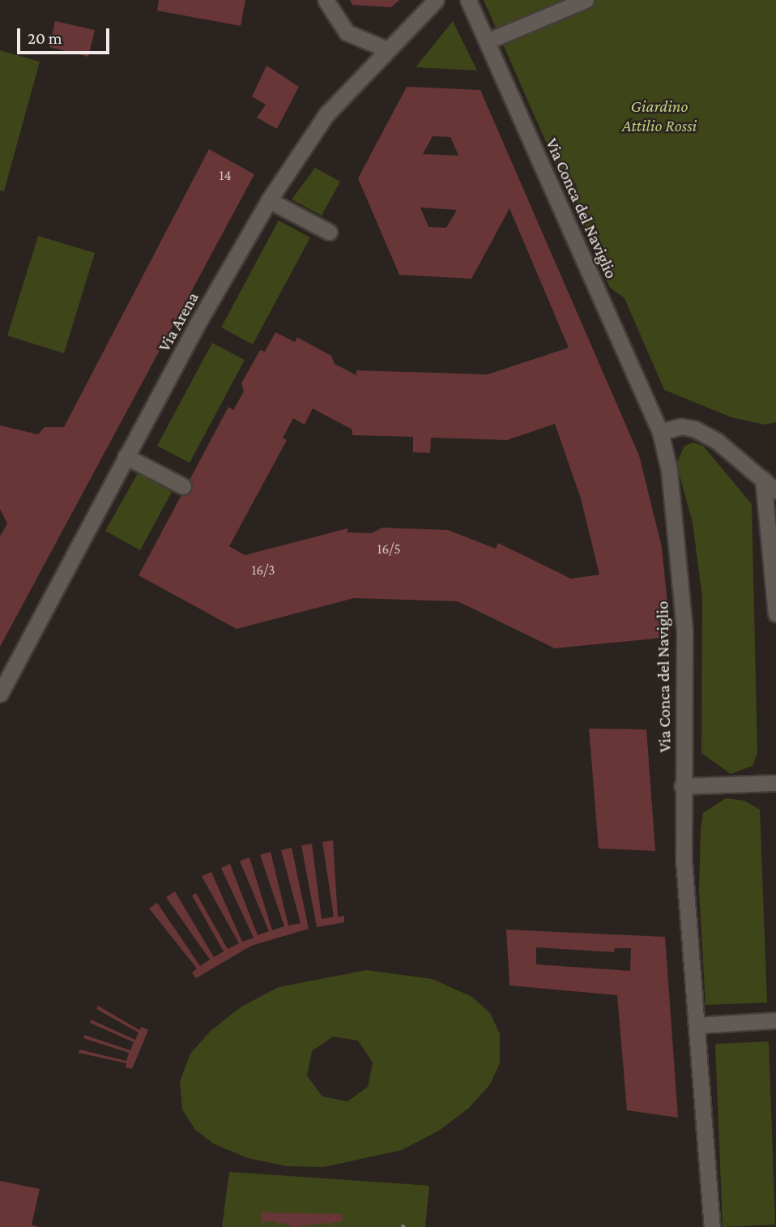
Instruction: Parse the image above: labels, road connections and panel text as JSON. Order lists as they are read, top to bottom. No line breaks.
{"streets":{"street":["Via Conca del Naviglio","Via Arena"]},"parks":["Giardino Attilio Rossi"],"house_numbers":["14","16/5","16/3"],"scale_bar":"20 m"}
